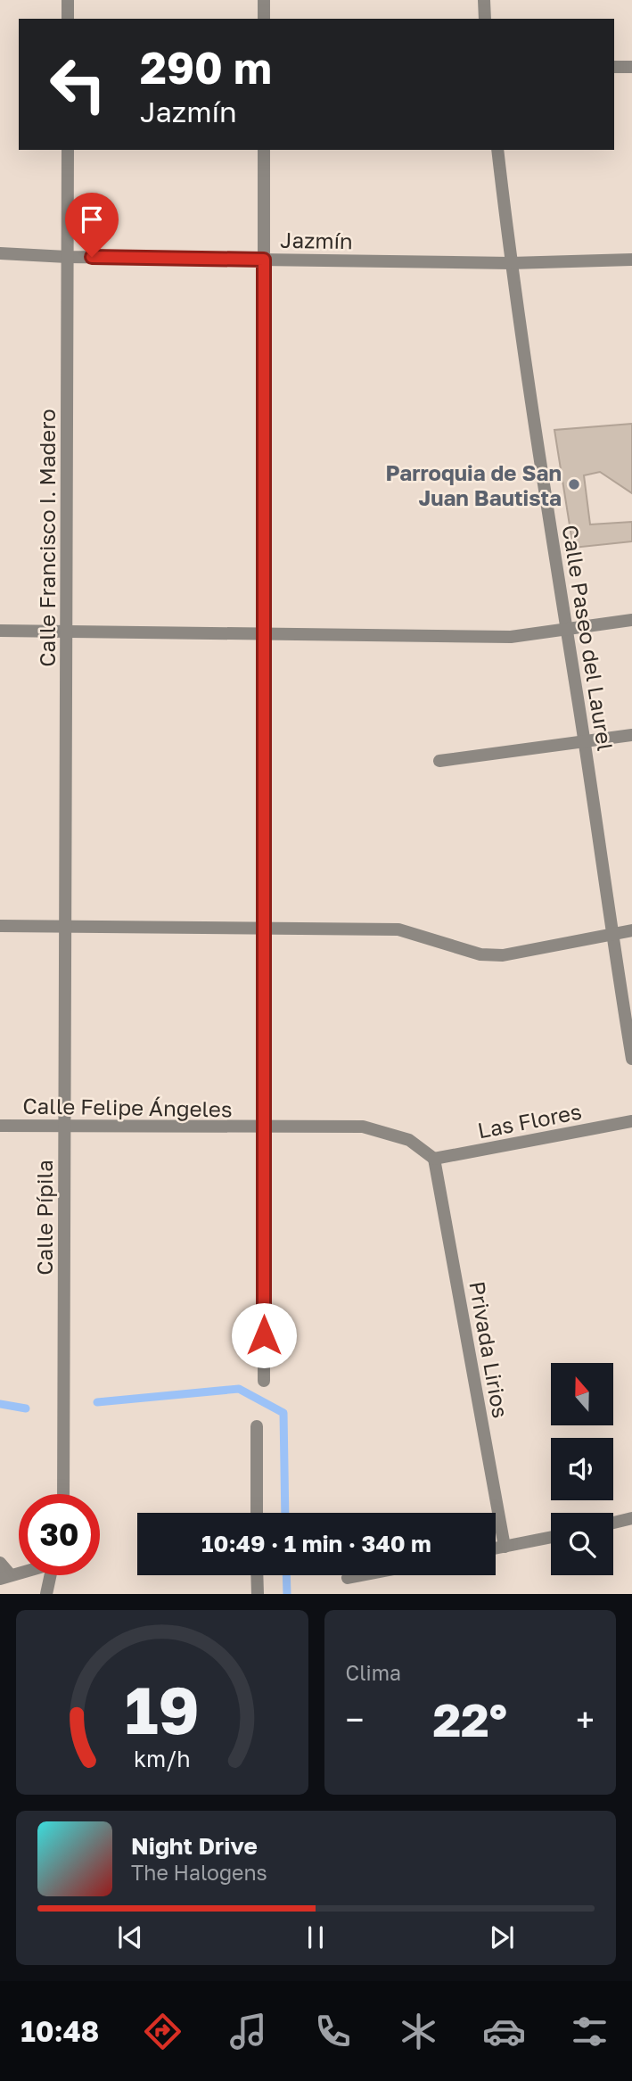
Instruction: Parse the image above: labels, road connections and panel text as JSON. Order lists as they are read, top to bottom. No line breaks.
{"streets":{"street":["Jazmín","Calle Francisco I. Madero","Calle Paseo del Laurel","Calle Felipe Ángeles","Las Flores","Calle Pípila","Privada Lirios"]},"crossings":[["Jazmín","Calle Francisco I. Madero"],["Jazmín","Calle Paseo del Laurel"],["Calle Francisco I. Madero","Calle Pípila"],["Calle Felipe Ángeles","Las Flores"],["Calle Felipe Ángeles","Calle Pípila"],["Calle Felipe Ángeles","Privada Lirios"],["Las Flores","Privada Lirios"]],"places":["Parroquia de San Juan Bautista"],"north":"top","page":{"turn":["290 m","Jazmín"],"limit":"30","trip":"10:49 · 1 min · 340 m","tile":"Clima","heat":["−","22°","+"],"song":["Night Drive","The Halogens"],"tabs":"10:48","gauge":["19","km/h"]}}
